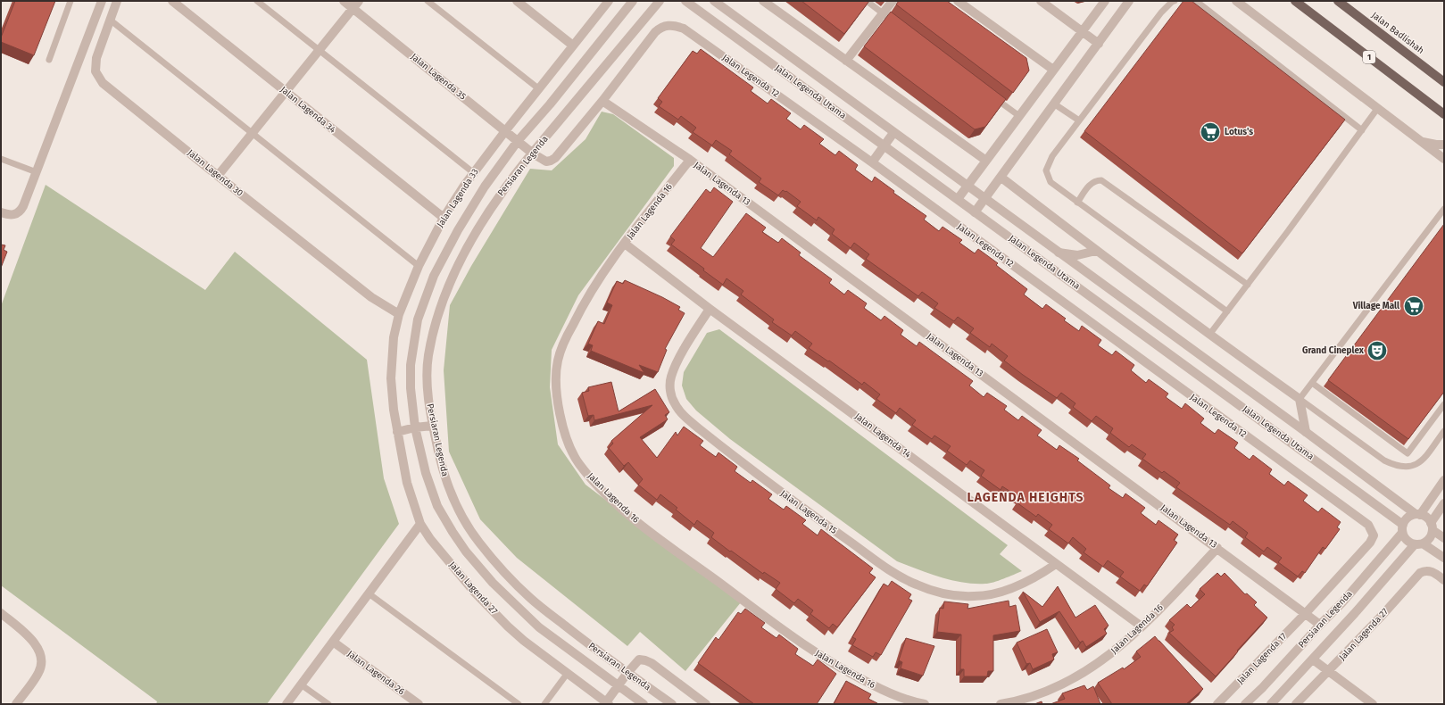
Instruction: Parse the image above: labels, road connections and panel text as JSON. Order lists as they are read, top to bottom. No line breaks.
{"streets":{"main road":["Jalan Badlishah","1"],"street":["Jalan Legenda 12","Jalan Lagenda 35","Jalan Legenda Utama","Jalan Lagenda 34","Persiaran Legenda","Jalan Lagenda 30","Jalan Lagenda 13","Jalan Lagenda 33","Jalan Lagenda 16","Jalan Lagenda 14","Jalan Lagenda 15","Jalan Lagenda 27","Jalan Lagenda 17","Jalan Lagenda 26"]},"crossings":[["Jalan Legenda 12","Jalan Lagenda 35"],["Jalan Legenda 12","Persiaran Legenda"],["Jalan Legenda 12","Jalan Lagenda 13"],["Jalan Legenda 12","Jalan Lagenda 17"],["Jalan Lagenda 35","Persiaran Legenda"],["Jalan Lagenda 35","Jalan Lagenda 33"],["Jalan Legenda Utama","Persiaran Legenda"],["Jalan Lagenda 34","Jalan Lagenda 33"],["Persiaran Legenda","Jalan Lagenda 13"],["Jalan Lagenda 30","Jalan Lagenda 33"],["Jalan Lagenda 13","Jalan Lagenda 16"],["Jalan Lagenda 13","Jalan Lagenda 17"],["Jalan Lagenda 33","Jalan Lagenda 27"],["Jalan Lagenda 16","Jalan Lagenda 14"],["Jalan Lagenda 14","Jalan Lagenda 15"]],"districts":["LAGENDA HEIGHTS"],"places":{"supermarket":["Lotus's","Village Mall"],"theatre":["Grand Cineplex"]}}
